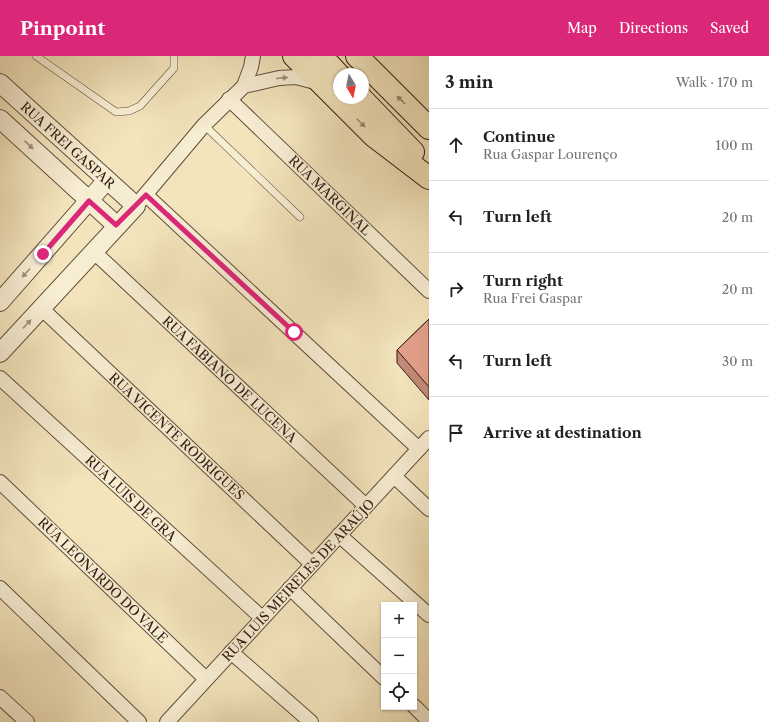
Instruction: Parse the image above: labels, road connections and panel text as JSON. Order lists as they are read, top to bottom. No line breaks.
{"streets":{"street":["RUA FREI GASPAR","RUA MARGINAL","RUA FABIANO DE LUCENA","RUA VICENTE RODRIGUES","RUA LUIS DE GRA","RUA LEONARDO DO VALE","RUA LUIS MEIRELES DE ARAÚJO"]},"crossings":[["RUA FABIANO DE LUCENA","RUA LUIS MEIRELES DE ARAÚJO"],["RUA VICENTE RODRIGUES","RUA LUIS MEIRELES DE ARAÚJO"],["RUA LUIS DE GRA","RUA LUIS MEIRELES DE ARAÚJO"],["RUA LEONARDO DO VALE","RUA LUIS MEIRELES DE ARAÚJO"]],"north":"bottom","page":{"header":"Pinpoint","nav":["Map","Directions","Saved"],"heading":["3 min","Walk · 170 m"],"list":[["Continue","Rua Gaspar Lourenço","100 m"],["Turn left","20 m"],["Turn right","Rua Frei Gaspar","20 m"],["Turn left","30 m"],"Arrive at destination"],"map_buttons":["+","−"]}}
